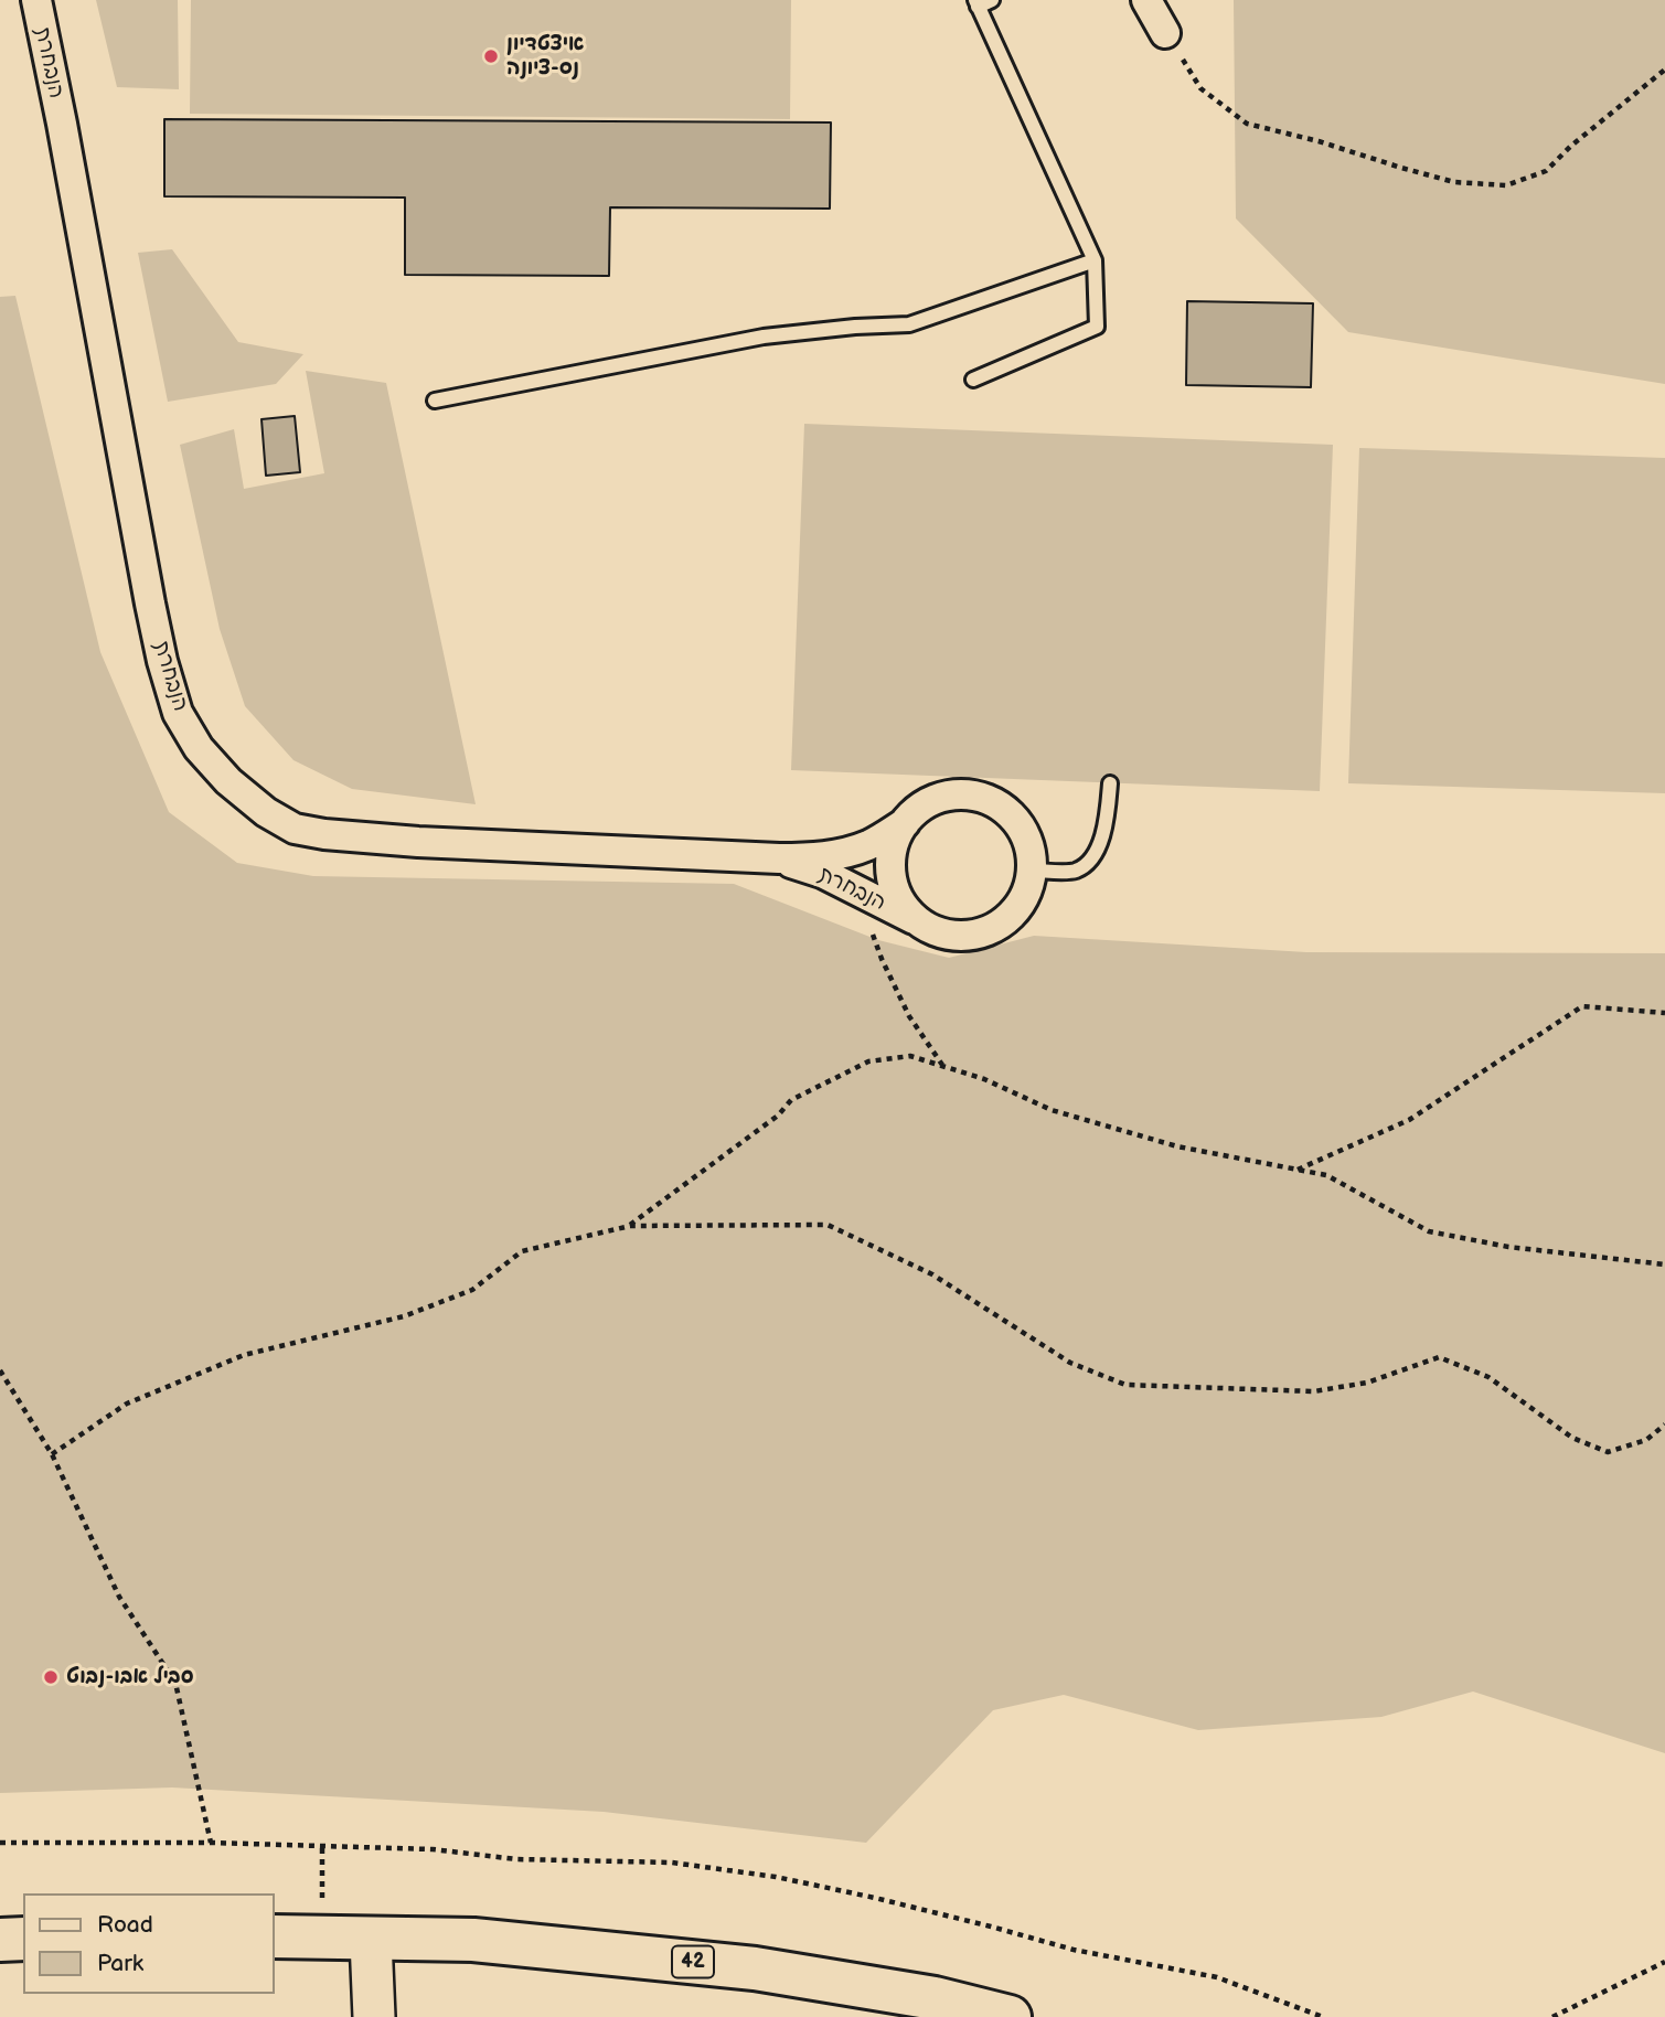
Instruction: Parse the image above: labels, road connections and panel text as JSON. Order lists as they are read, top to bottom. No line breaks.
{"streets":{"highway":["42"],"street":["הנבחרת"]},"places":["איצטדיון נס-ציונה","סביל אבו-נבוט"],"legend":["Road","Park"]}
